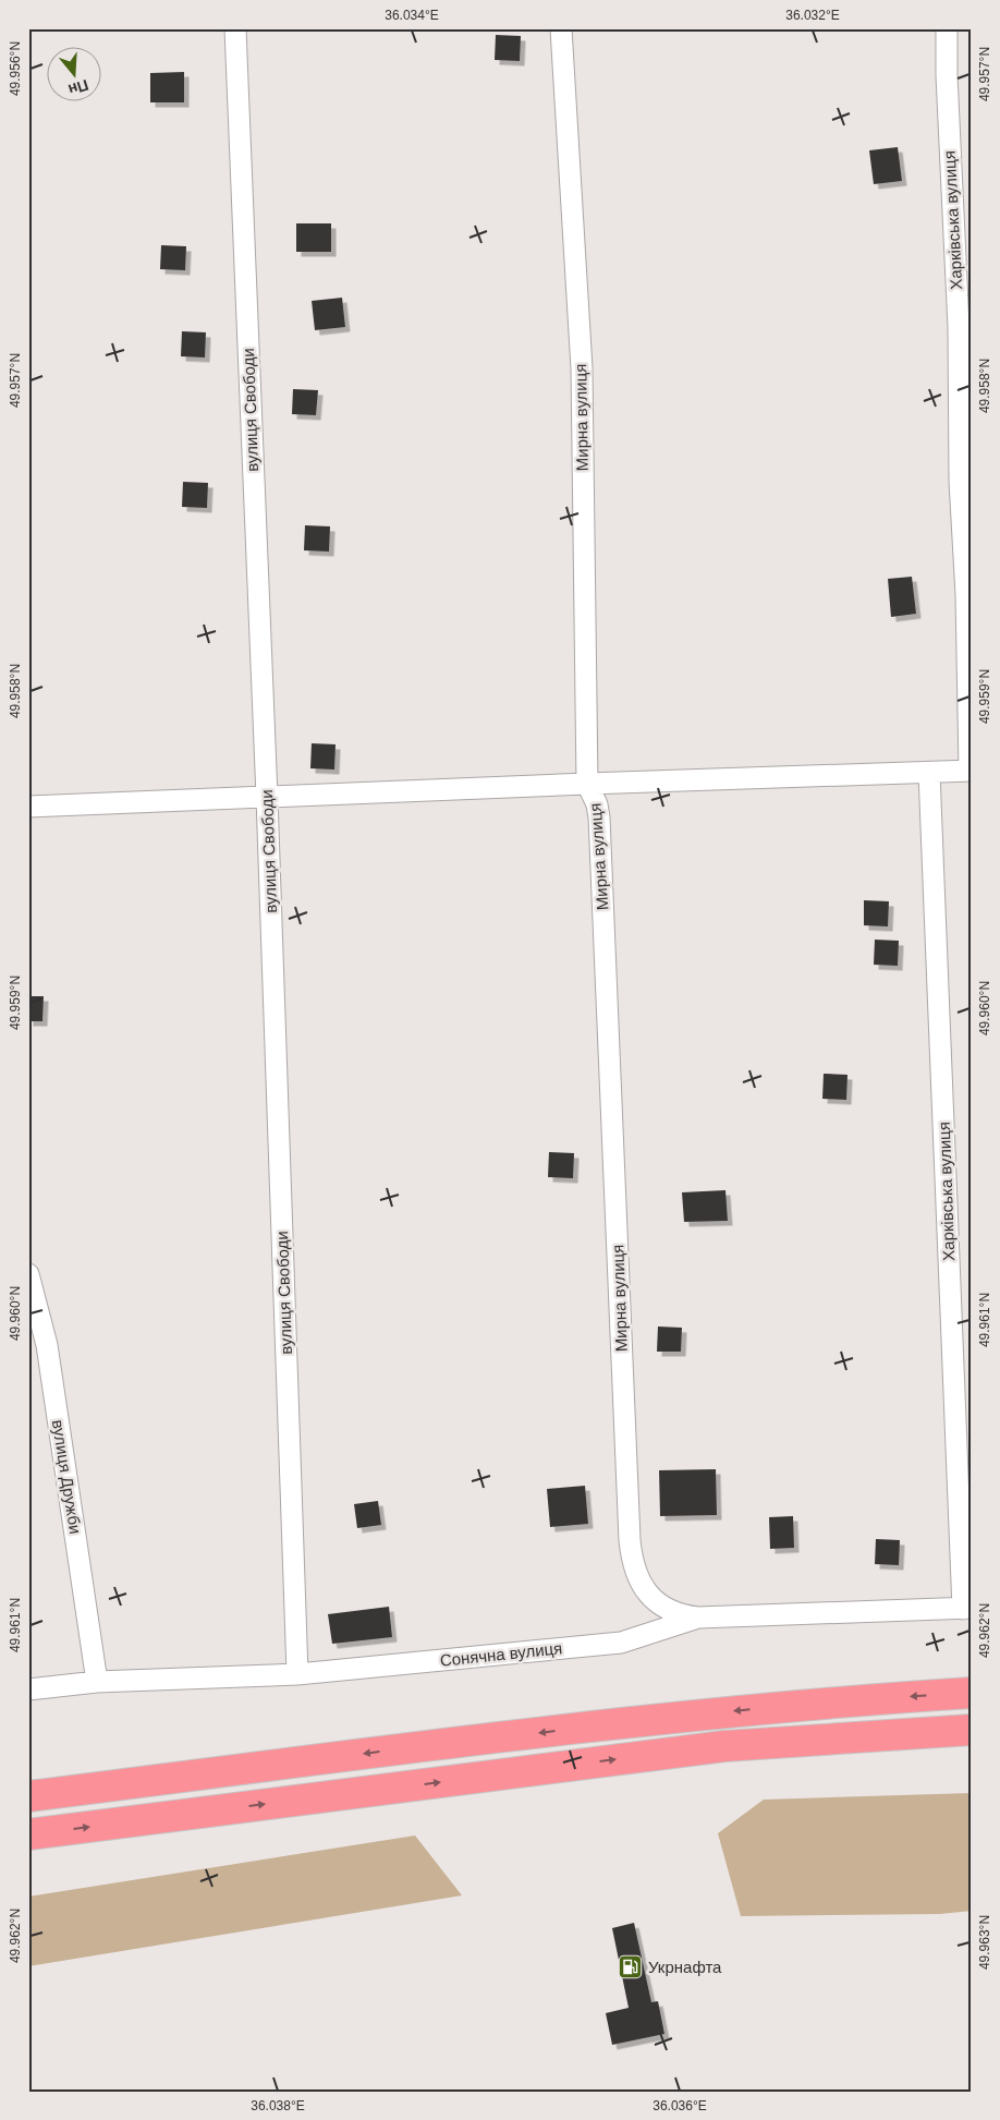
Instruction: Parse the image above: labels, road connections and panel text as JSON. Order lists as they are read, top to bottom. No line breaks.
{"streets":{"street":["Харківська вулиця","вулиця Свободи","Мирна вулиця","вулиця Дружби","Сонячна вулиця"]},"crossings":[["Харківська вулиця","Сонячна вулиця"],["вулиця Свободи","Сонячна вулиця"],["Мирна вулиця","Сонячна вулиця"],["вулиця Дружби","Сонячна вулиця"]],"places":{"fuel station":["Укрнафта"]},"north":"bottom","coordinates":["36.034°E","36.032°E","49.956°N","49.957°N","49.958°N","49.959°N","49.960°N","49.961°N","49.962°N","49.963°N","36.038°E","36.036°E"]}
